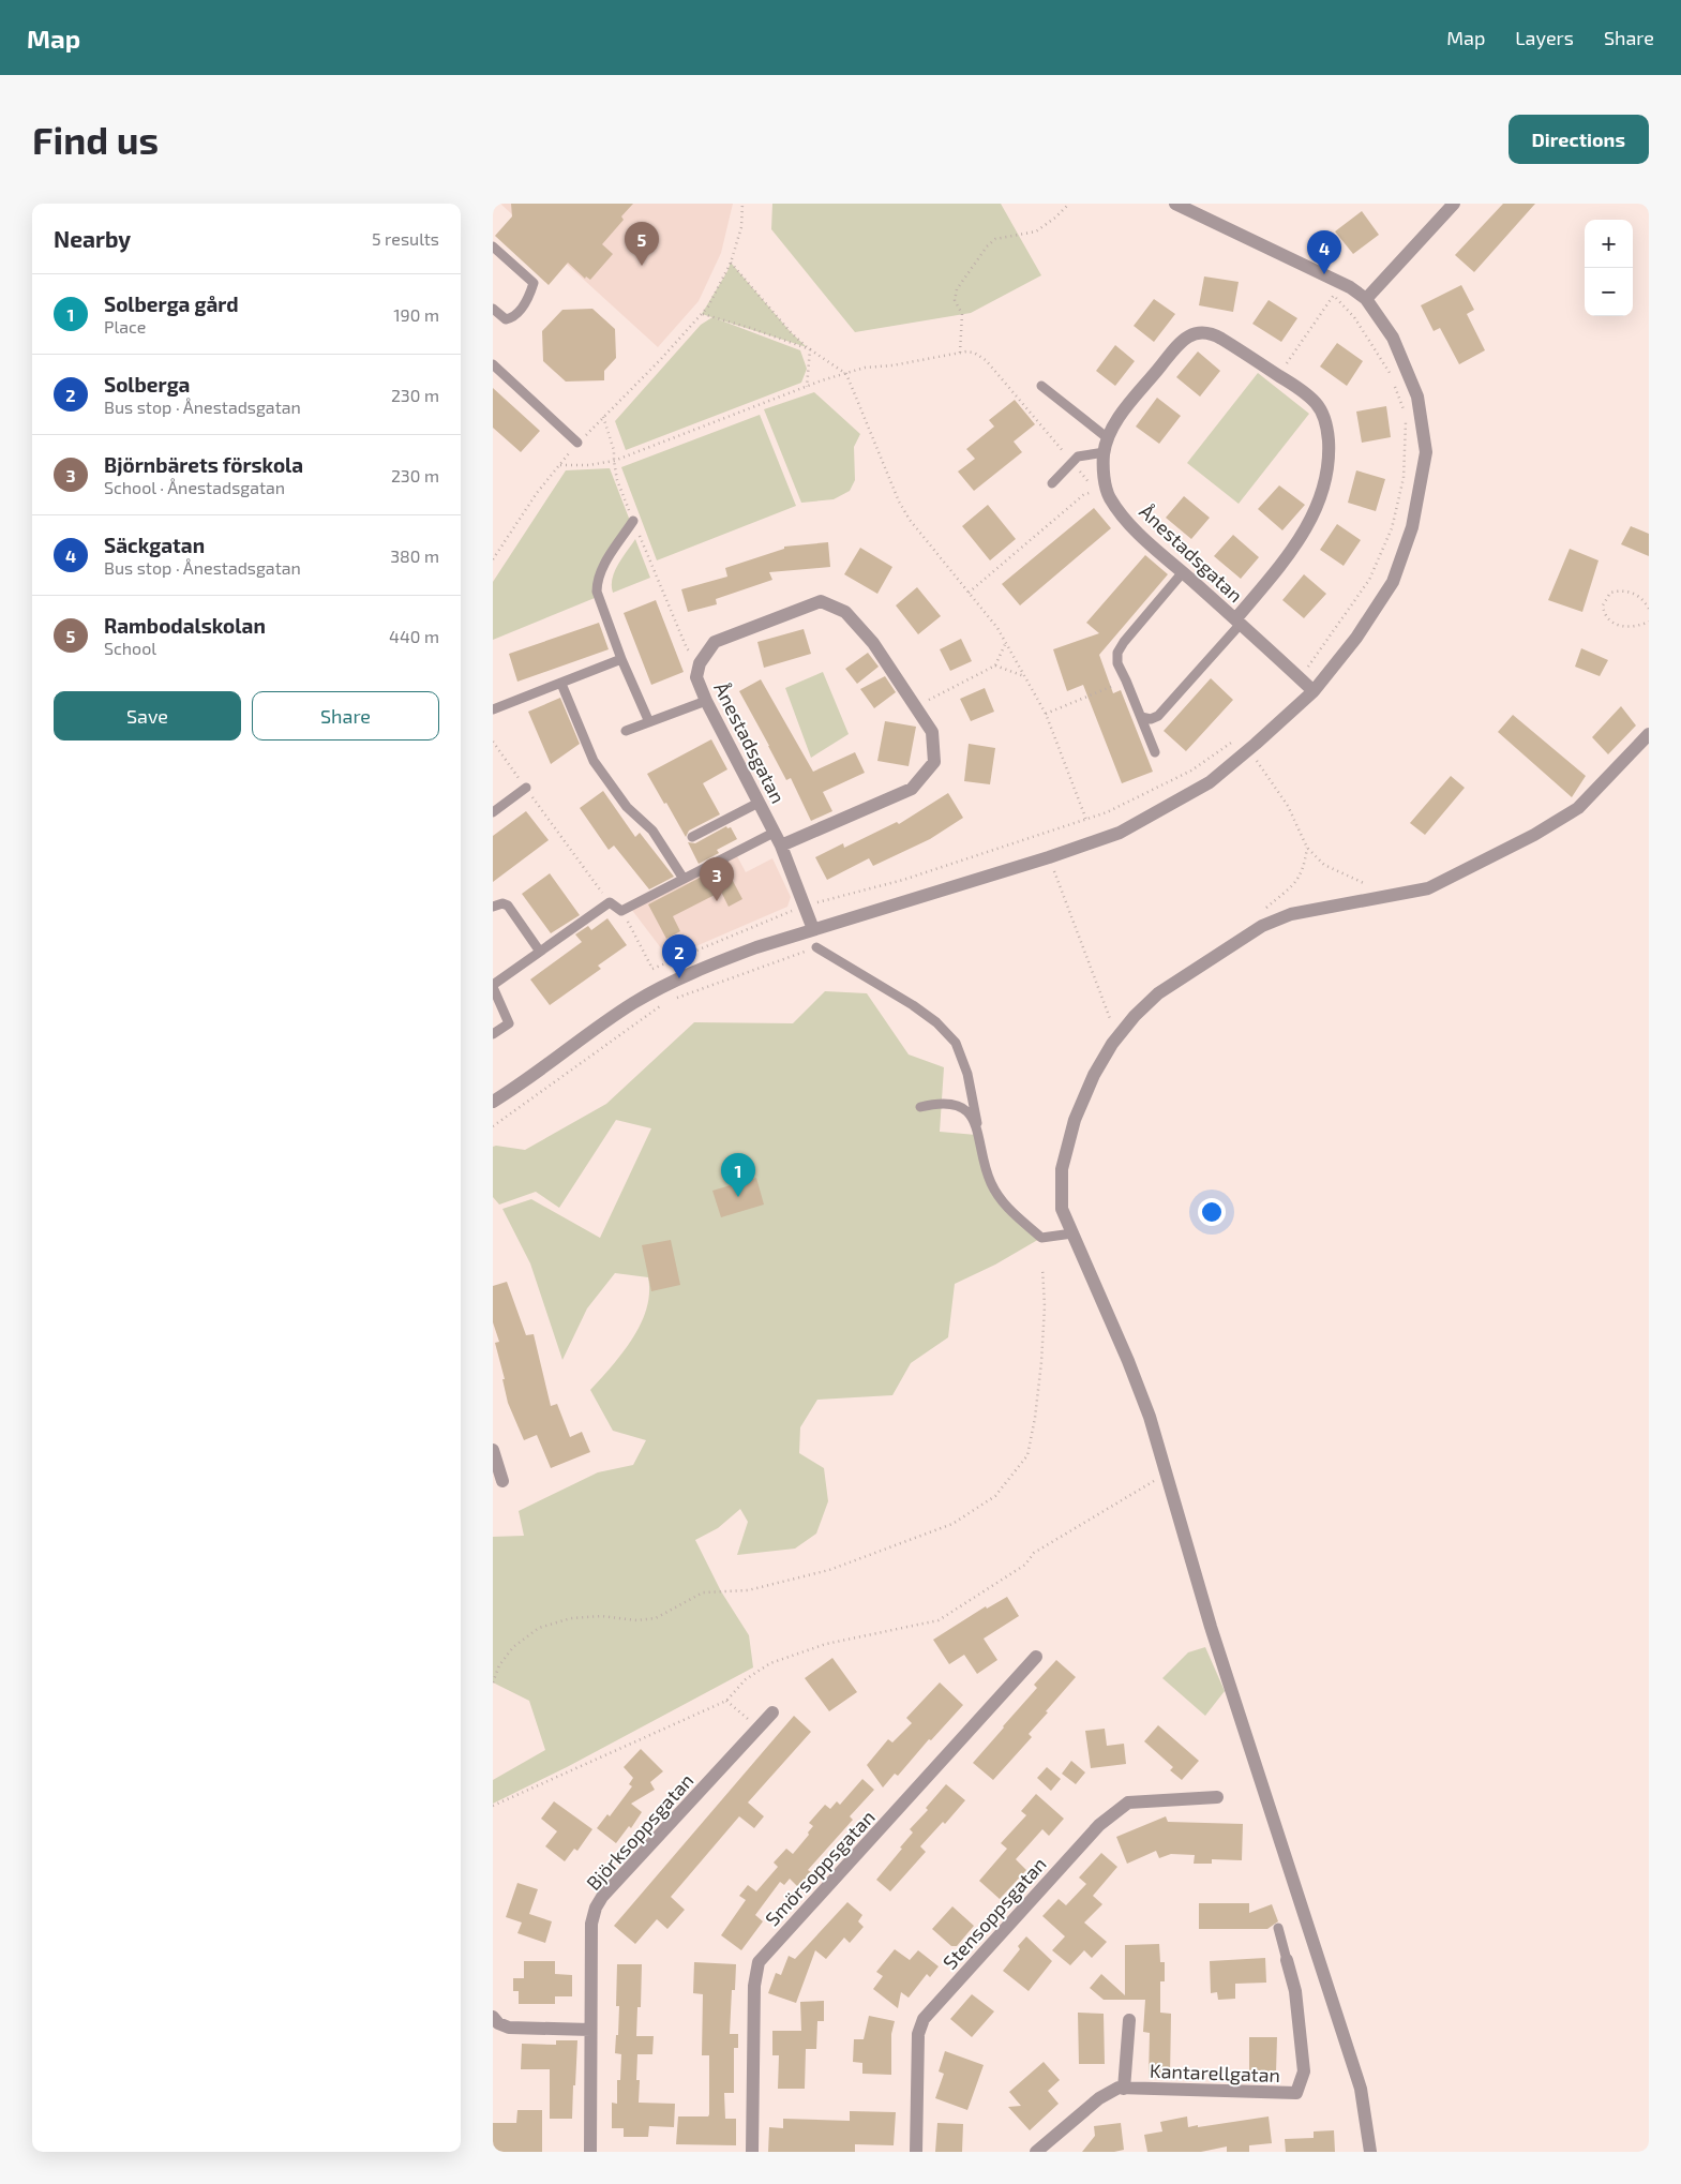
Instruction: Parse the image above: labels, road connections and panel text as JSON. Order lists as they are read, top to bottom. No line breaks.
{"streets":{"street":["Ånestadsgatan","Björksoppsgatan","Smörsoppsgatan","Stensoppsgatan","Kantarellgatan"]},"page":{"header":"Map","nav":["Map","Layers","Share"],"buttons":["Directions",["Save","Share"]],"title":"Find us","heading":["Nearby","5 results"],"map_buttons":["+","−"],"pins":["5","4","3","2","1"],"list":[{"mark":"1","name":"Solberga gård","note":"Place","value":"190 m"},{"mark":"2","name":"Solberga","note":"Bus stop · Ånestadsgatan","value":"230 m"},{"mark":"3","name":"Björnbärets förskola","note":"School · Ånestadsgatan","value":"230 m"},{"mark":"4","name":"Säckgatan","note":"Bus stop · Ånestadsgatan","value":"380 m"},{"mark":"5","name":"Rambodalskolan","note":"School","value":"440 m"}]}}
